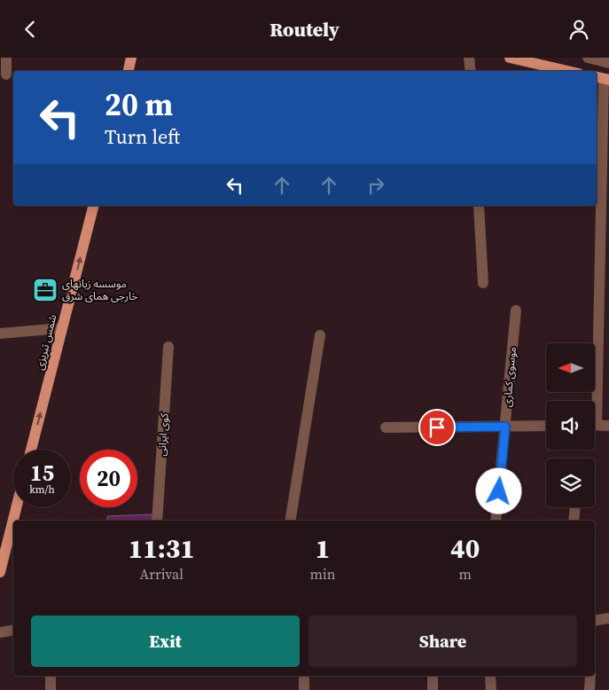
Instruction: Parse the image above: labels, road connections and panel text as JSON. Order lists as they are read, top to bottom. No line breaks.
{"streets":{"main road":["شمس تبریزی"],"street":["موسوی کماری","کوی ایرانی"]},"one_way":["شمس تبریزی"],"places":{"office":["موسسه زبانهای خارجی همای شرق"]},"north":"left","page":{"header":"Routely","turn":["20 m","Turn left"],"speed":"15 km/h","limit":"20","eta":["11:31","Arrival","1","min","40","m"],"buttons":["Exit","Share"]}}
